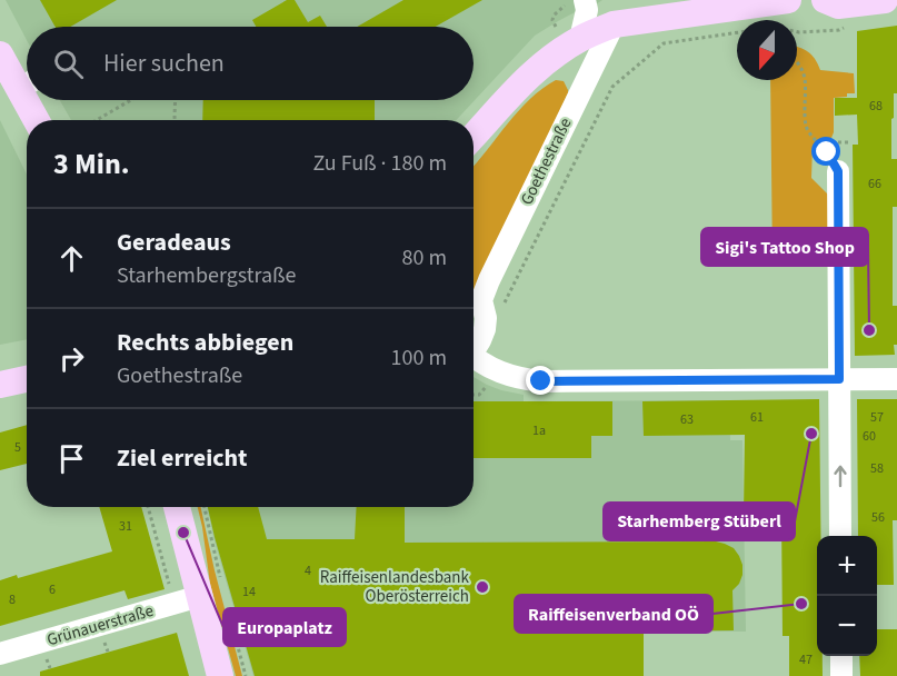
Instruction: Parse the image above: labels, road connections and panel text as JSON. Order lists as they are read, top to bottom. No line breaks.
{"streets":{"street":["Goethestraße","Grünauerstraße"]},"places":["Sigi's Tattoo Shop","Starhemberg Stüberl","Europaplatz","Raiffeisenlandesbank Oberösterreich","Raiffeisenverband OÖ"],"house_numbers":["68","66","61","57","63","1a","60","5","58","56","31","4","6","14","8","47"],"north":"bottom","page":{"search":"Hier suchen","heading":["3 Min.","Zu Fuß · 180 m"],"list":[["Geradeaus","Starhembergstraße","80 m"],["Rechts abbiegen","Goethestraße","100 m"],"Ziel erreicht"],"map_buttons":["+","−"]}}
